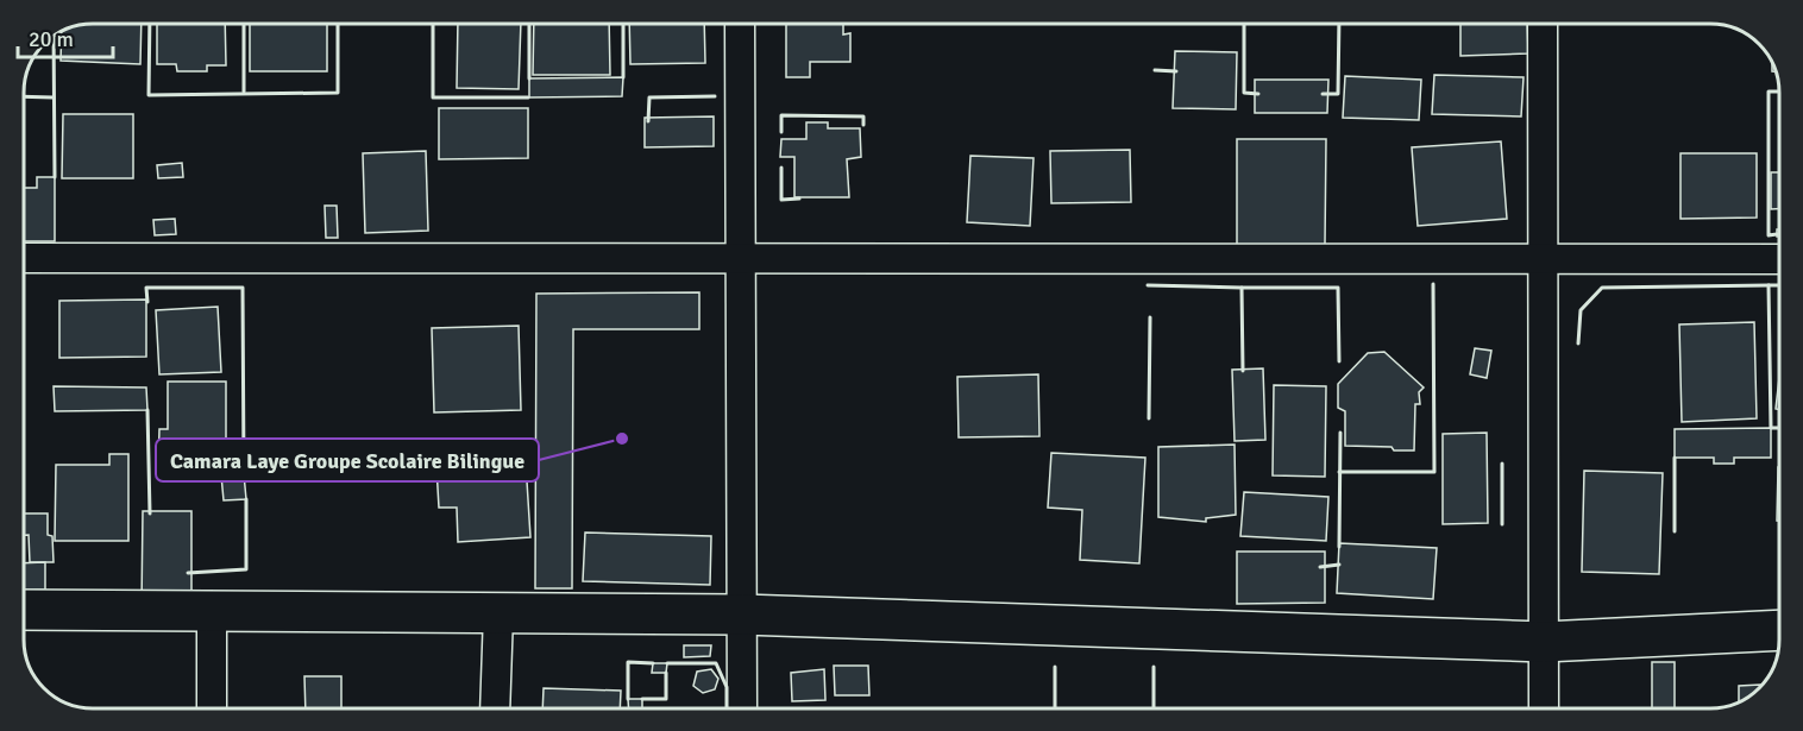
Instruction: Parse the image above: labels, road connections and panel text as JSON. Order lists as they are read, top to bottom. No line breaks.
{"places":["Camara Laye Groupe Scolaire Bilingue"],"scale_bar":"20 m"}
